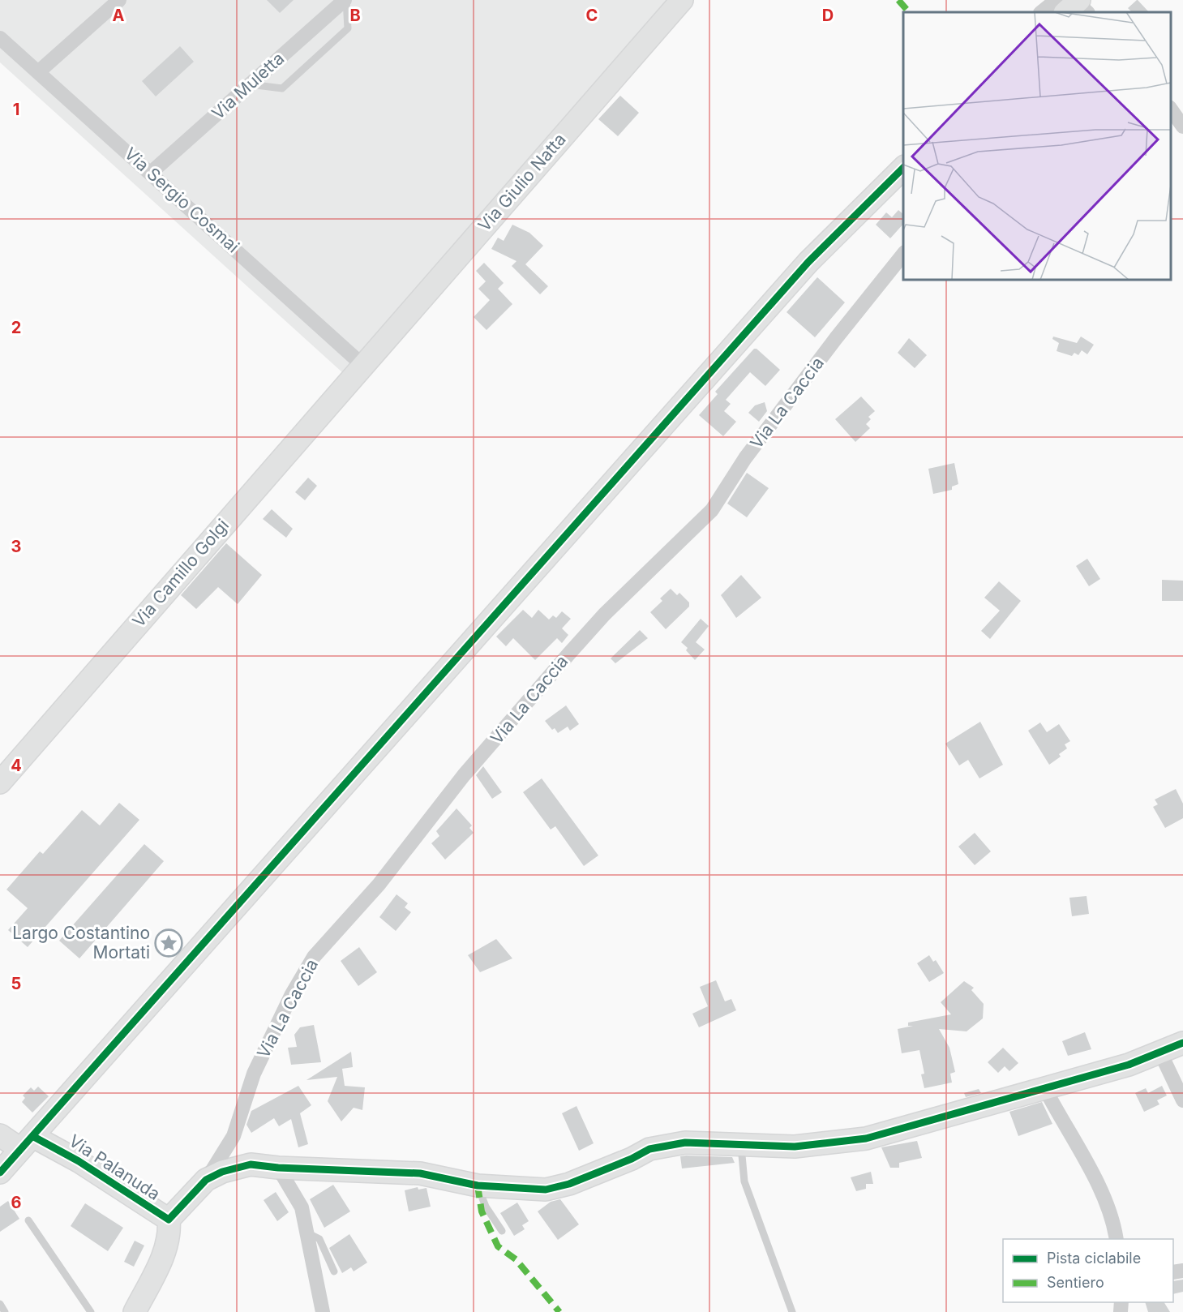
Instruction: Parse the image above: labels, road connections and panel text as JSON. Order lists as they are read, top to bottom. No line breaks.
{"streets":{"street":["Via Muletta","Via Giulio Natta","Via Sergio Cosmai","Via La Caccia","Via Camillo Golgi","Via Palanuda"]},"crossings":[["Via Muletta","Via Sergio Cosmai"],["Via Giulio Natta","Via Sergio Cosmai"],["Via Giulio Natta","Via Camillo Golgi"],["Via Sergio Cosmai","Via Camillo Golgi"],["Via La Caccia","Via Palanuda"]],"places":{"place":["Largo Costantino Mortati"]},"legend":["Pista ciclabile","Sentiero"],"grid":{"columns":["A","B","C","D"],"rows":["1","2","3","4","5","6"]}}
